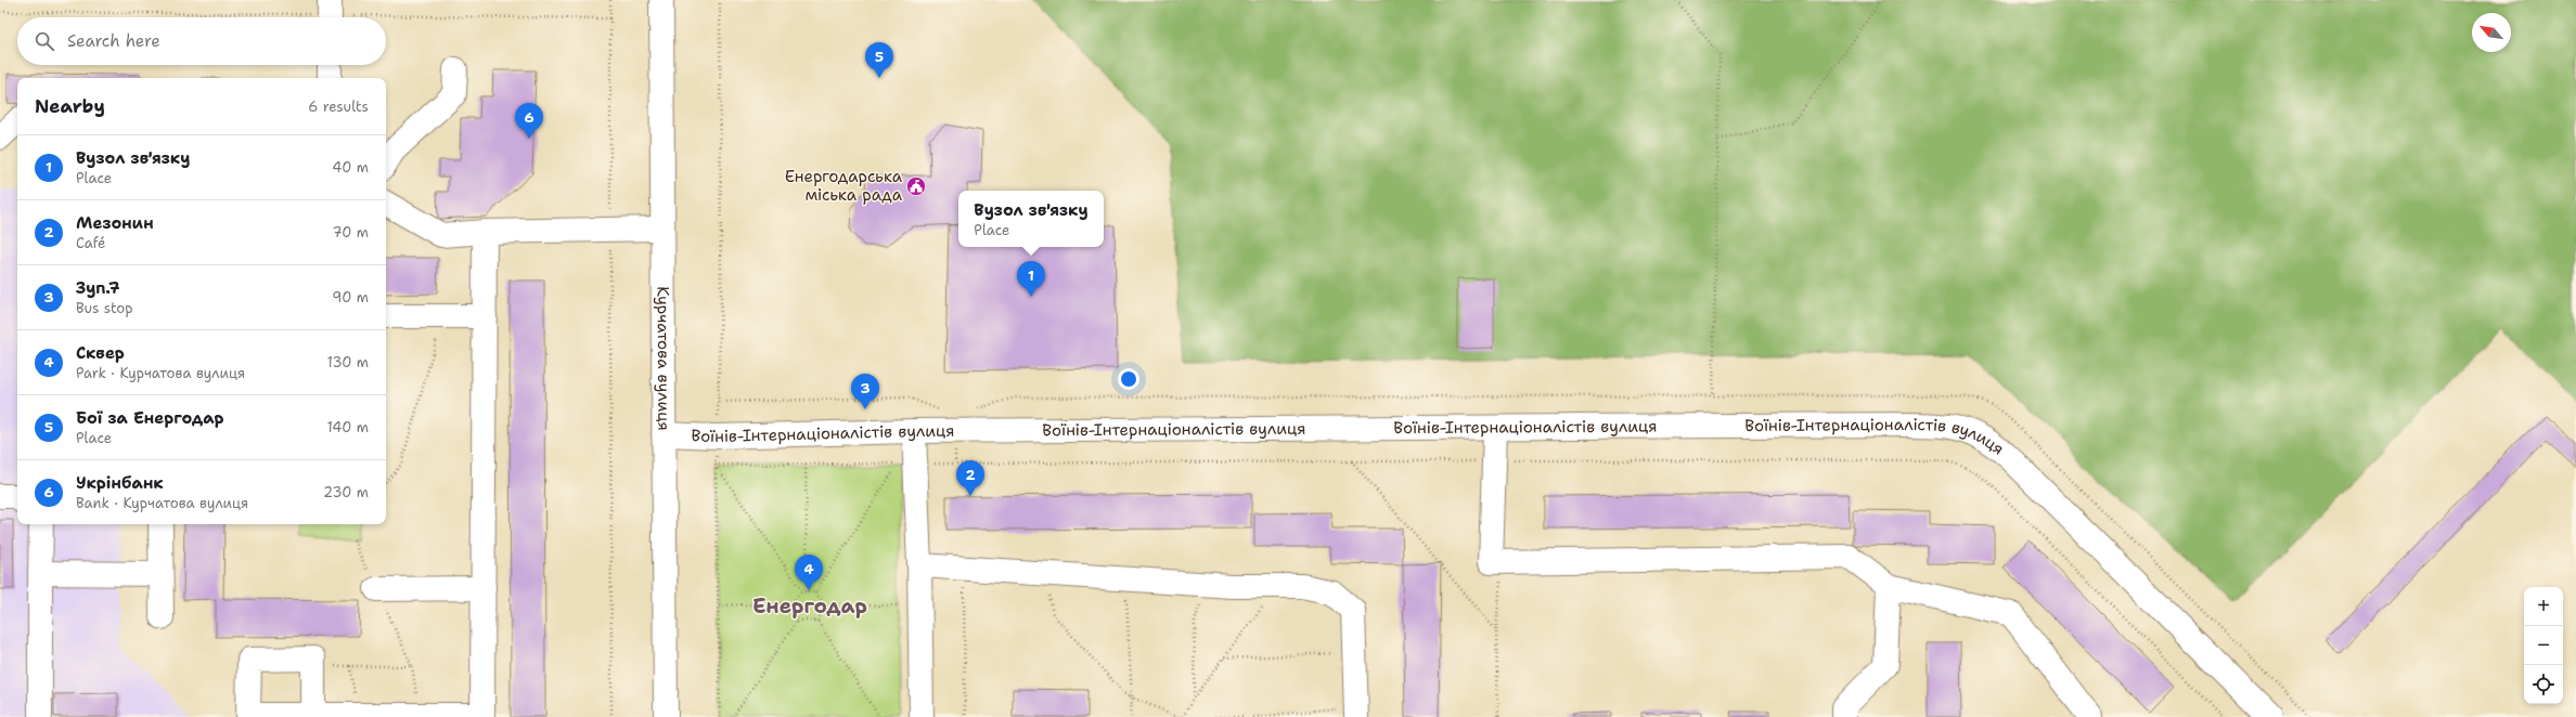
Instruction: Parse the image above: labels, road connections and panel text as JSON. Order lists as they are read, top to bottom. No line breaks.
{"streets":{"street":["Курчатова вулиця","Воїнів-Інтернаціоналістів вулиця"]},"crossings":[["Курчатова вулиця","Воїнів-Інтернаціоналістів вулиця"]],"districts":["Енергодар"],"places":{"public building":["Енергодарська міська рада"]},"north":"top left","page":{"search":"Search here","pins":["5","6","1","3","2","4"],"heading":["Nearby","6 results"],"list":[{"mark":"1","name":"Вузол зв'язку","note":"Place","value":"40 m"},{"mark":"2","name":"Мезонин","note":"Café","value":"70 m"},{"mark":"3","name":"Зуп.7","note":"Bus stop","value":"90 m"},{"mark":"4","name":"Сквер","note":"Park · Курчатова вулиця","value":"130 m"},{"mark":"5","name":"Бої за Енергодар","note":"Place","value":"140 m"},{"mark":"6","name":"Укрінбанк","note":"Bank · Курчатова вулиця","value":"230 m"}],"popup":["Вузол зв'язку","Place"],"map_buttons":["+","−"]}}
